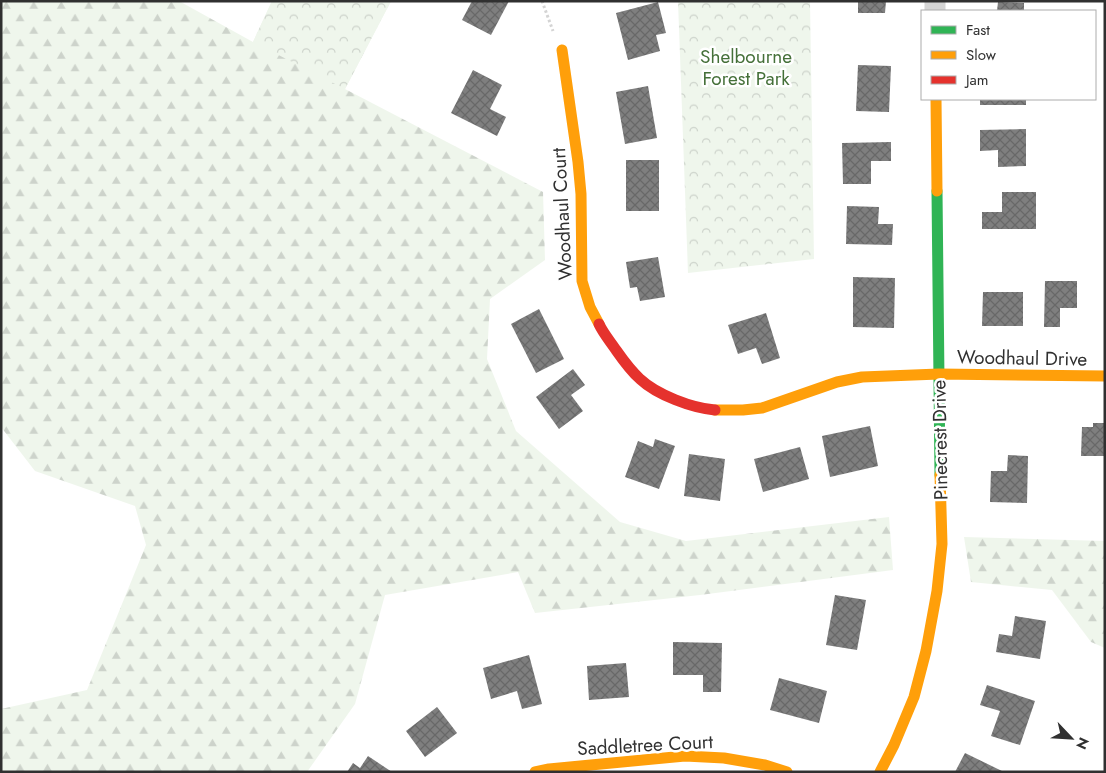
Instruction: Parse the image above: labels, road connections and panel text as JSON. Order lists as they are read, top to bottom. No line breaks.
{"streets":{"street":["Woodhaul Court","Woodhaul Drive","Pinecrest Drive","Saddletree Court"]},"crossings":[["Woodhaul Court","Woodhaul Drive"],["Woodhaul Court","Pinecrest Drive"],["Woodhaul Drive","Pinecrest Drive"]],"parks":["Shelbourne Forest Park"],"legend":["Fast","Slow","Jam"],"north":"bottom right"}
